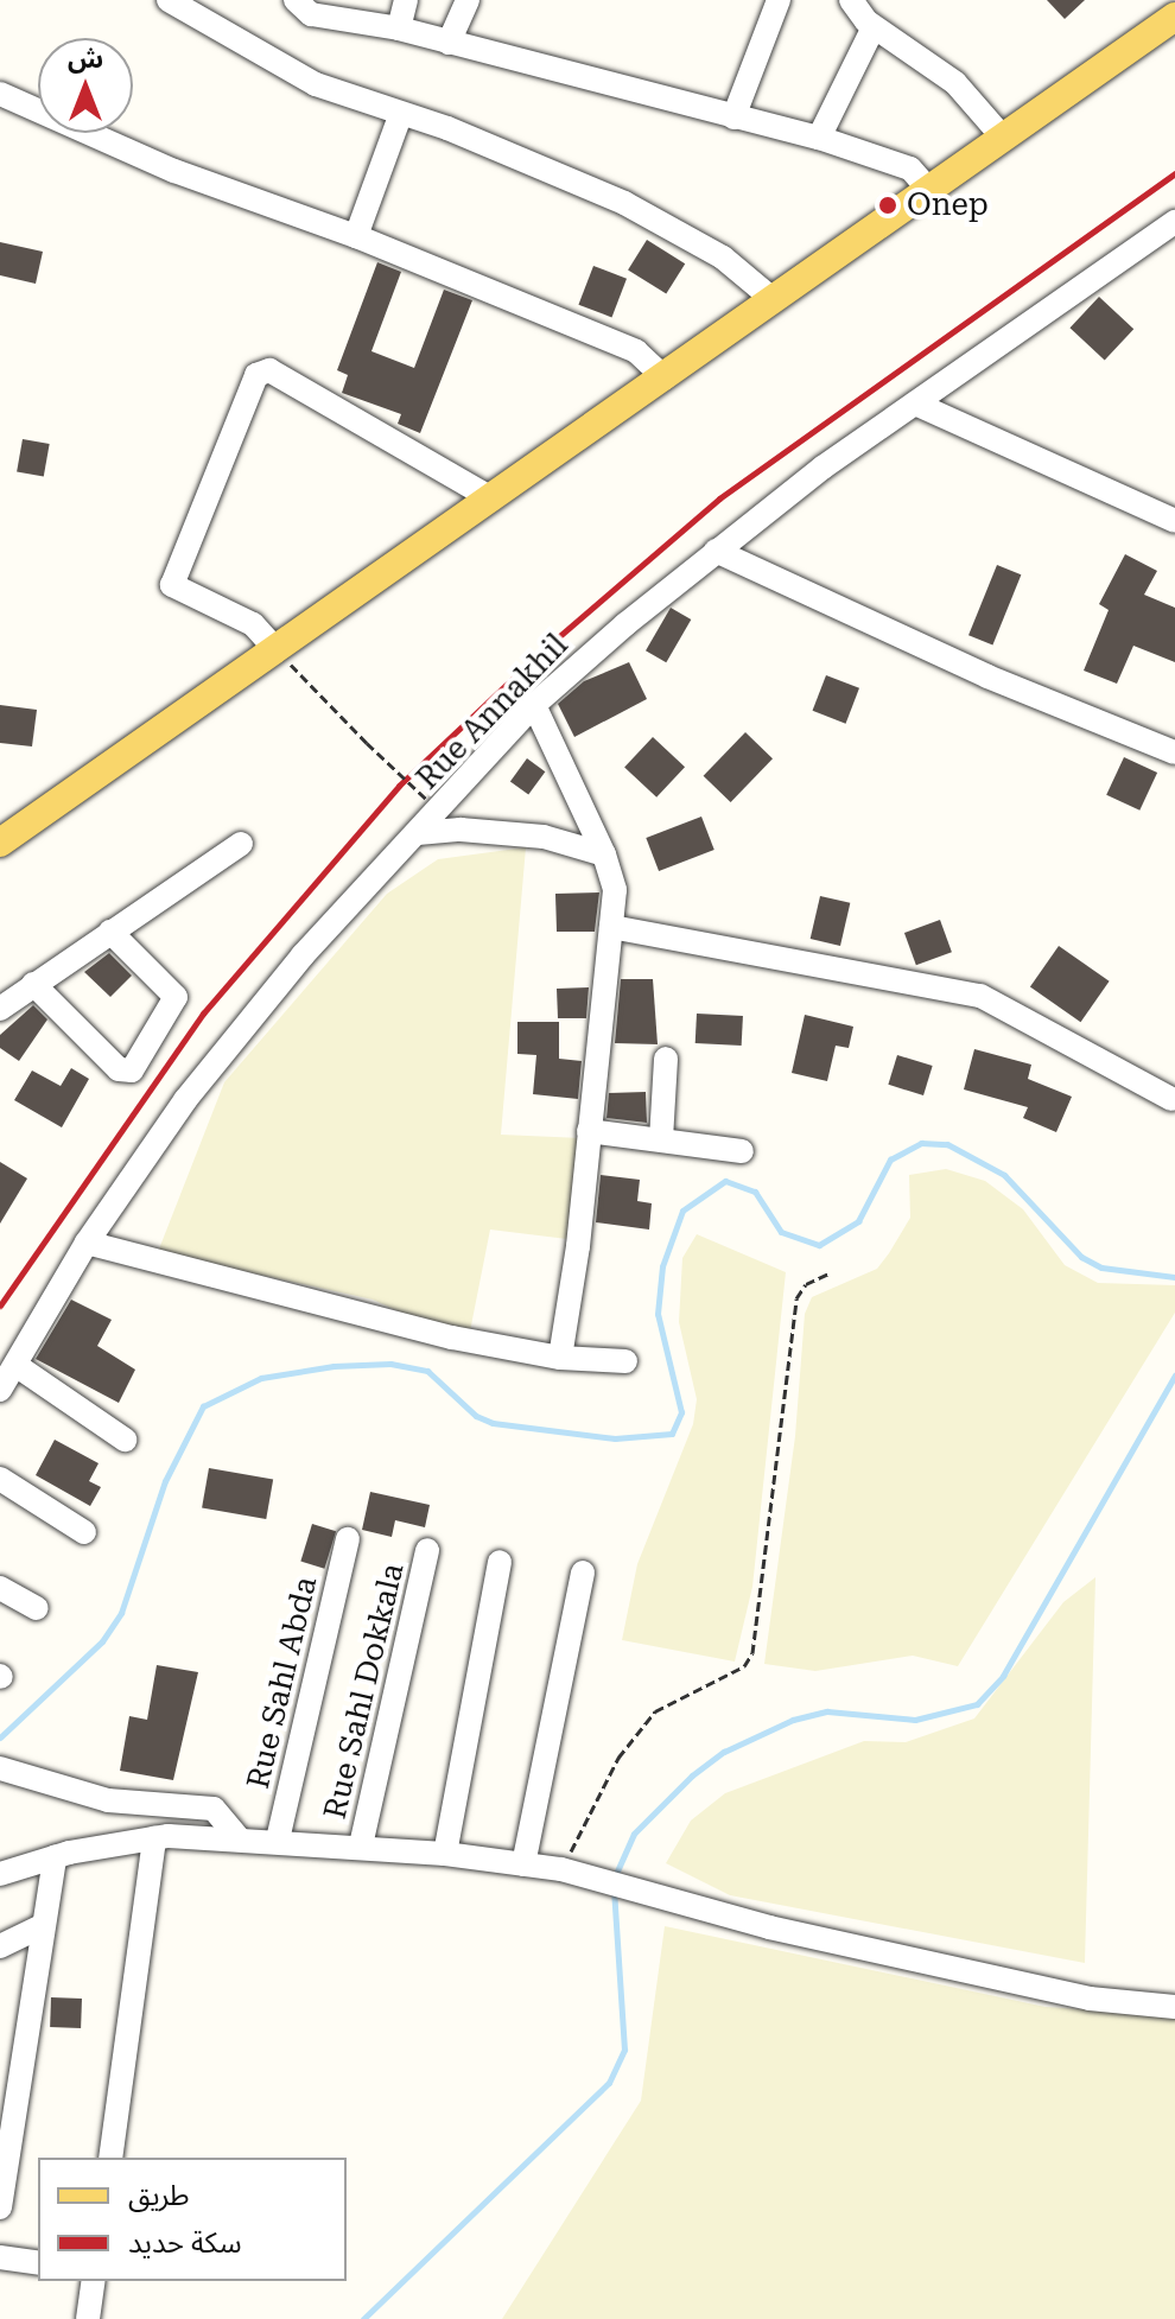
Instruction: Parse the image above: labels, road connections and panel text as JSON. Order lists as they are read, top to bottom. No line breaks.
{"streets":{"street":["Rue Annakhil","Rue Sahl Abda","Rue Sahl Dokkala"]},"places":["Onep"],"legend":["طريق","سكة حديد"],"north":"top"}
